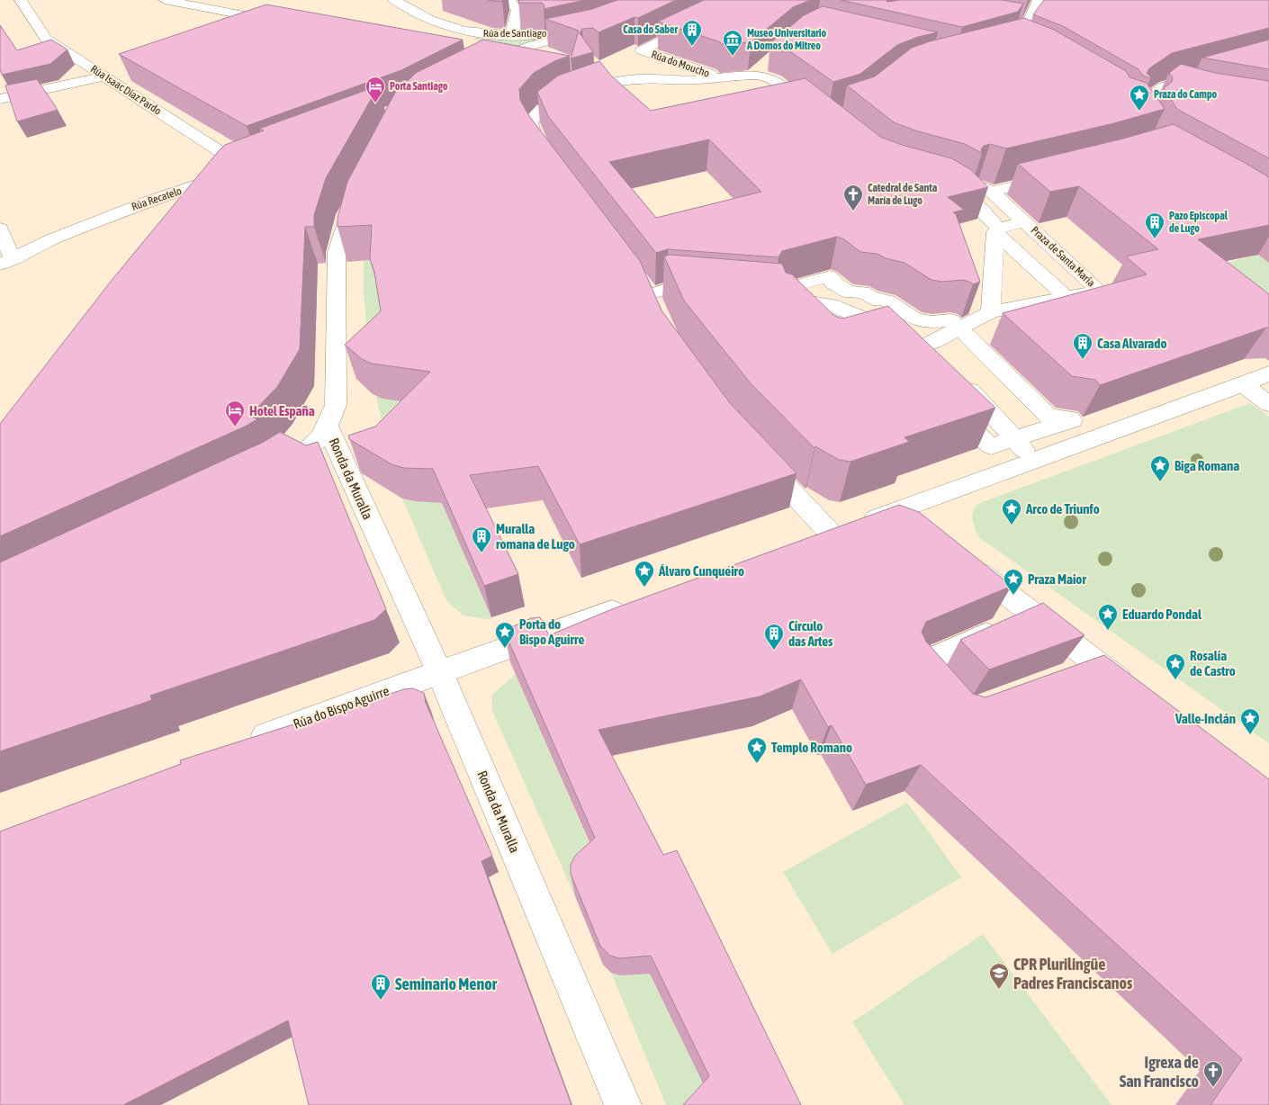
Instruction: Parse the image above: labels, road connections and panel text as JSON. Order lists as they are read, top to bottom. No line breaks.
{"streets":{"street":["Rúa de Santiago","Rúa do Moucho","Rúa Isaac Díaz Pardo","Rúa Recatelo","Praza de Santa María","Ronda da Muralla","Rúa do Bispo Aguirre"]},"crossings":[["Rúa Isaac Díaz Pardo","Rúa Recatelo"],["Ronda da Muralla","Rúa do Bispo Aguirre"]],"places":{"building":["Casa do Saber","Pazo Episcopal de Lugo","Casa Alvarado","Muralla romana de Lugo","Círculo das Artes","Seminario Menor"],"museum":["Museo Universitario A Domos do Mitreo"],"hotel":["Porta Santiago","Hotel España"],"place":["Praza do Campo","Biga Romana","Arco de Triunfo","Álvaro Cunqueiro","Praza Maior","Eduardo Pondal","Porta do Bispo Aguirre","Rosalía de Castro","Valle-Inclán","Templo Romano"],"church":["Catedral de Santa María de Lugo","Igrexa de San Francisco"],"school or university":["CPR Plurilingüe Padres Franciscanos"]}}
